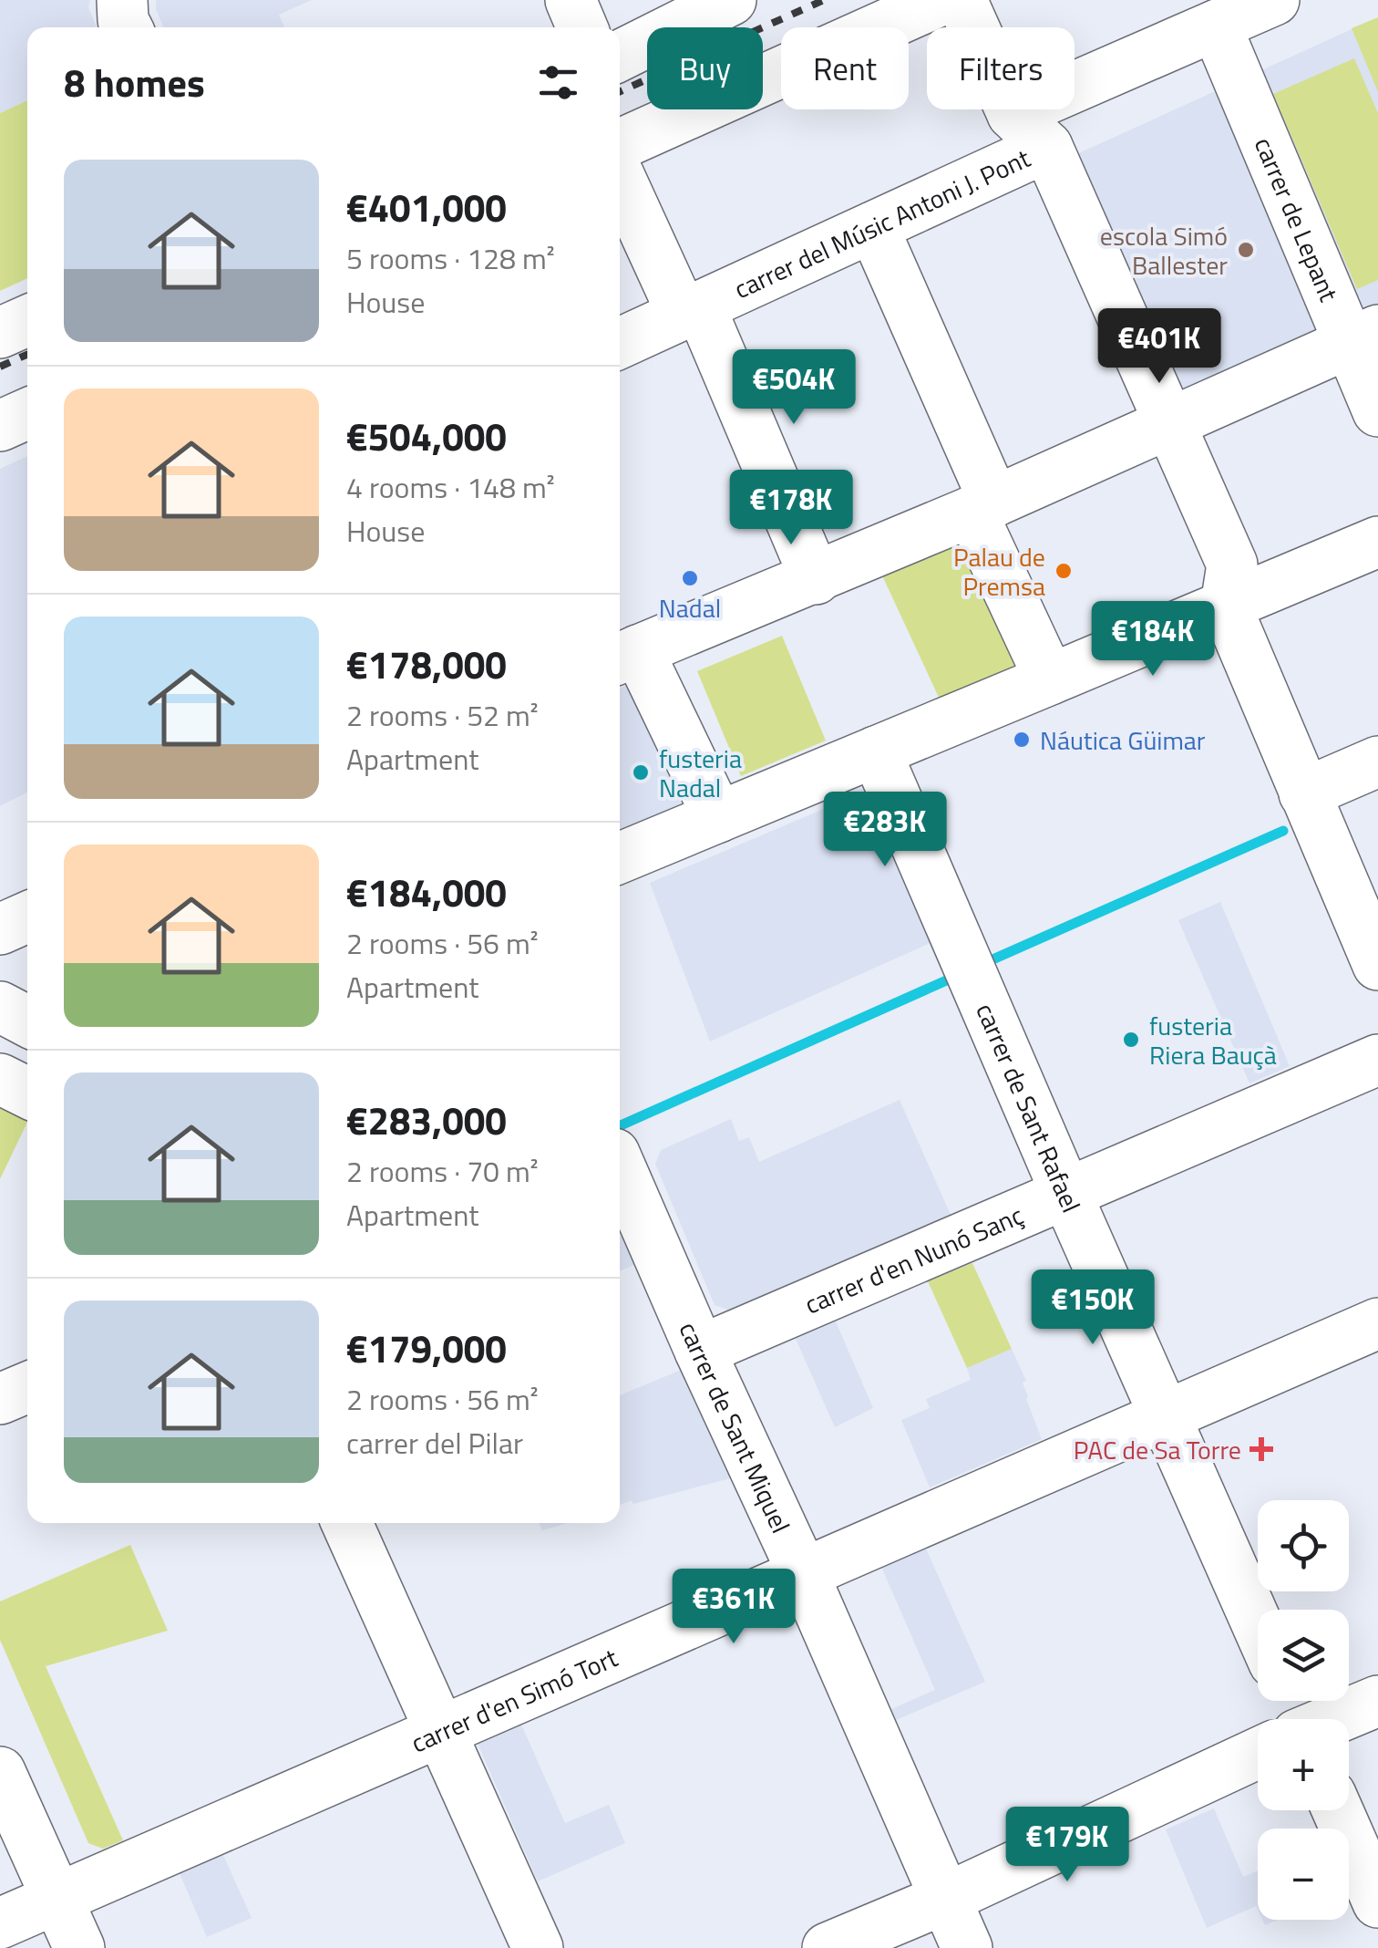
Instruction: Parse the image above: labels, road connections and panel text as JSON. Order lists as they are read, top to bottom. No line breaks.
{"streets":{"street":["carrer de Lepant","carrer del Músic Antoni J. Pont","carrer de Sant Rafael","carrer d'en Nunó Sanç","carrer de Sant Miquel","carrer d'en Simó Tort"]},"crossings":[["carrer de Lepant","carrer del Músic Antoni J. Pont"],["carrer de Sant Rafael","carrer d'en Nunó Sanç"],["carrer de Sant Rafael","carrer d'en Simó Tort"],["carrer d'en Nunó Sanç","carrer de Sant Miquel"],["carrer de Sant Miquel","carrer d'en Simó Tort"]],"places":{"other":["escola Simó Ballester","Palau de Premsa","Nadal","Náutica Güimar","fusteria Nadal","fusteria Riera Bauçà"],"health":["PAC de Sa Torre"]},"page":{"chip":["Buy","Rent","Filters"],"heading":"8 homes","list":[{"name":"€401,000","note":"5 rooms · 128 m² · House"},{"name":"€504,000","note":"4 rooms · 148 m² · House"},{"name":"€178,000","note":"2 rooms · 52 m² · Apartment"},{"name":"€184,000","note":"2 rooms · 56 m² · Apartment"},{"name":"€283,000","note":"2 rooms · 70 m² · Apartment"},{"name":"€179,000","note":"2 rooms · 56 m² · carrer del Pilar"}],"price":["€401K","€504K","€178K","€184K","€283K","€150K","€361K","€179K"],"map_buttons":["+","−"]}}
